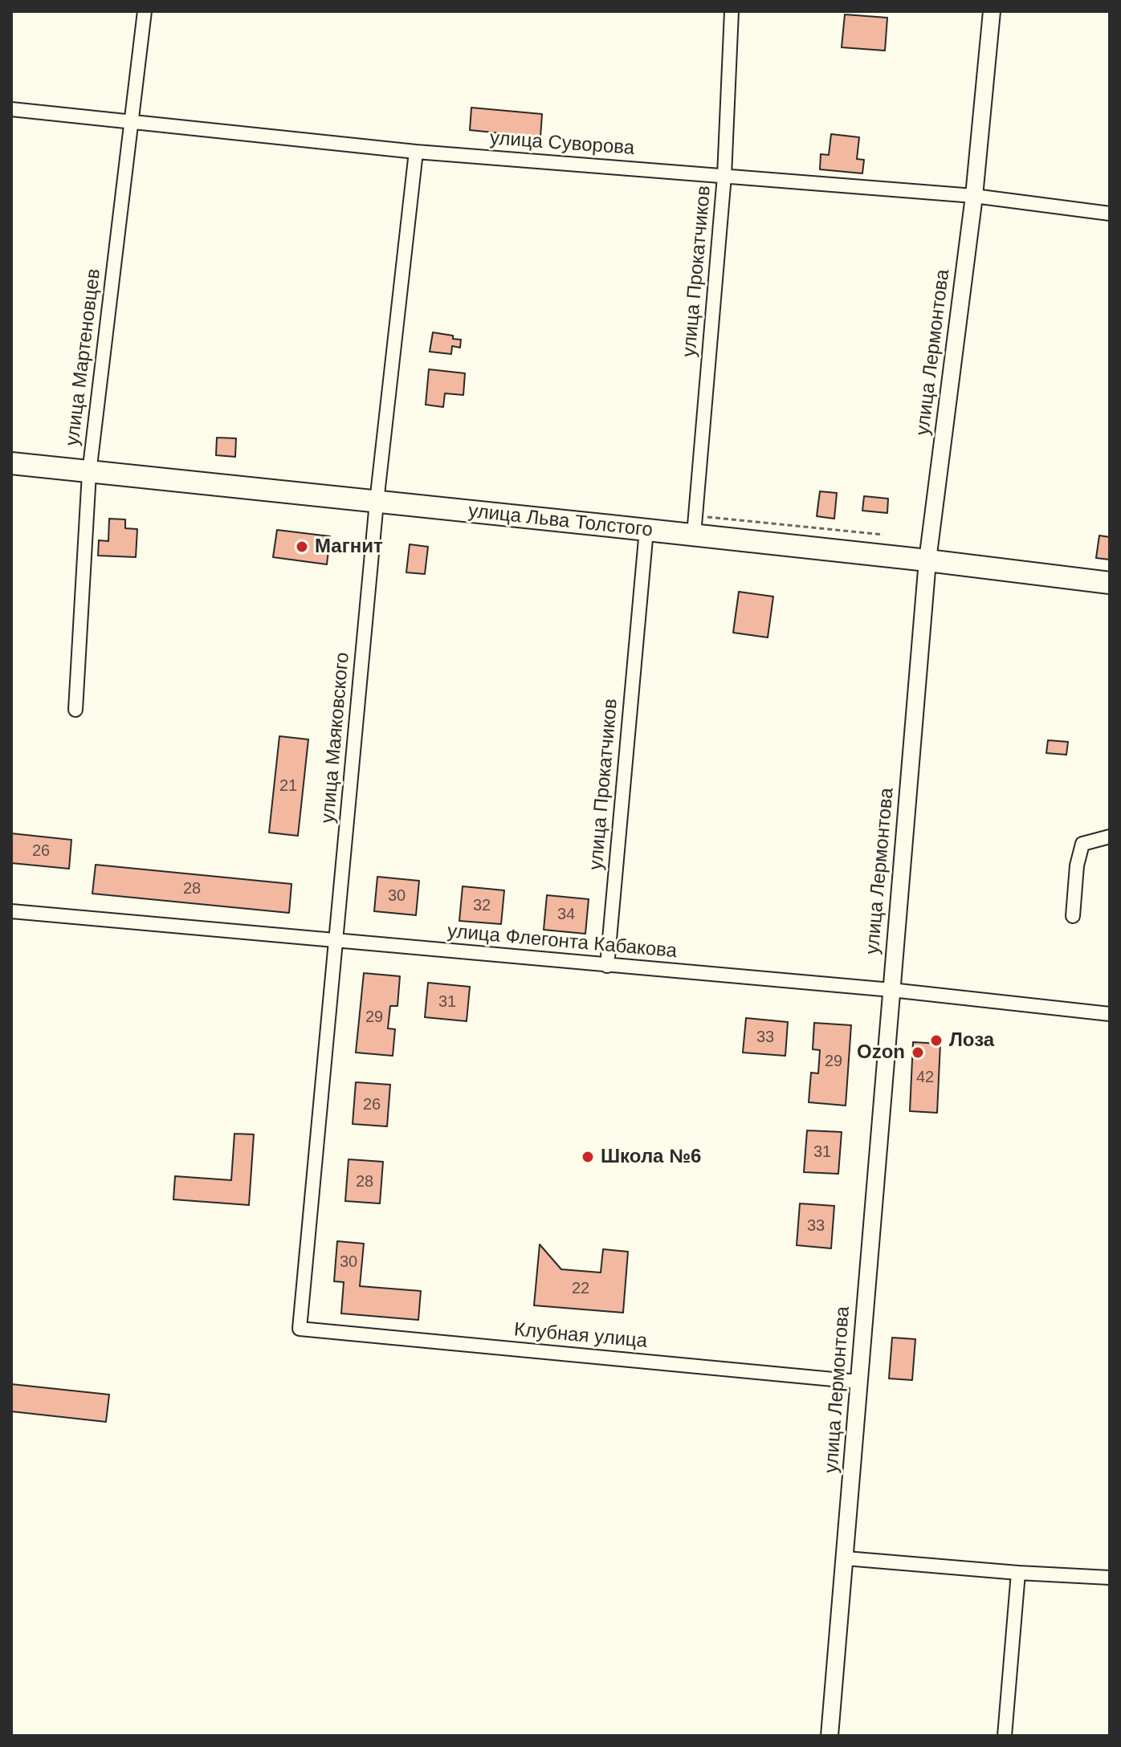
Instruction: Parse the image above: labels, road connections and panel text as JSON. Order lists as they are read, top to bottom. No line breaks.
{"streets":{"main road":["улица Льва Толстого"],"street":["улица Суворова","улица Прокатчиков","улица Лермонтова","улица Мартеновцев","улица Маяковского","улица Флегонта Кабакова","Клубная улица"]},"crossings":[["улица Суворова","улица Прокатчиков"],["улица Суворова","улица Лермонтова"],["улица Суворова","улица Мартеновцев"],["улица Суворова","улица Маяковского"],["улица Прокатчиков","улица Льва Толстого"],["улица Прокатчиков","улица Флегонта Кабакова"],["улица Лермонтова","улица Льва Толстого"],["улица Лермонтова","улица Флегонта Кабакова"],["улица Лермонтова","Клубная улица"],["улица Мартеновцев","улица Льва Толстого"],["улица Льва Толстого","улица Маяковского"],["улица Маяковского","улица Флегонта Кабакова"],["улица Маяковского","Клубная улица"]],"places":["Магнит","Лоза","Ozon","Школа №6"],"house_numbers":["21","26","28","30","32","34","31","29","33","29","42","26","31","28","33","30","22"]}
